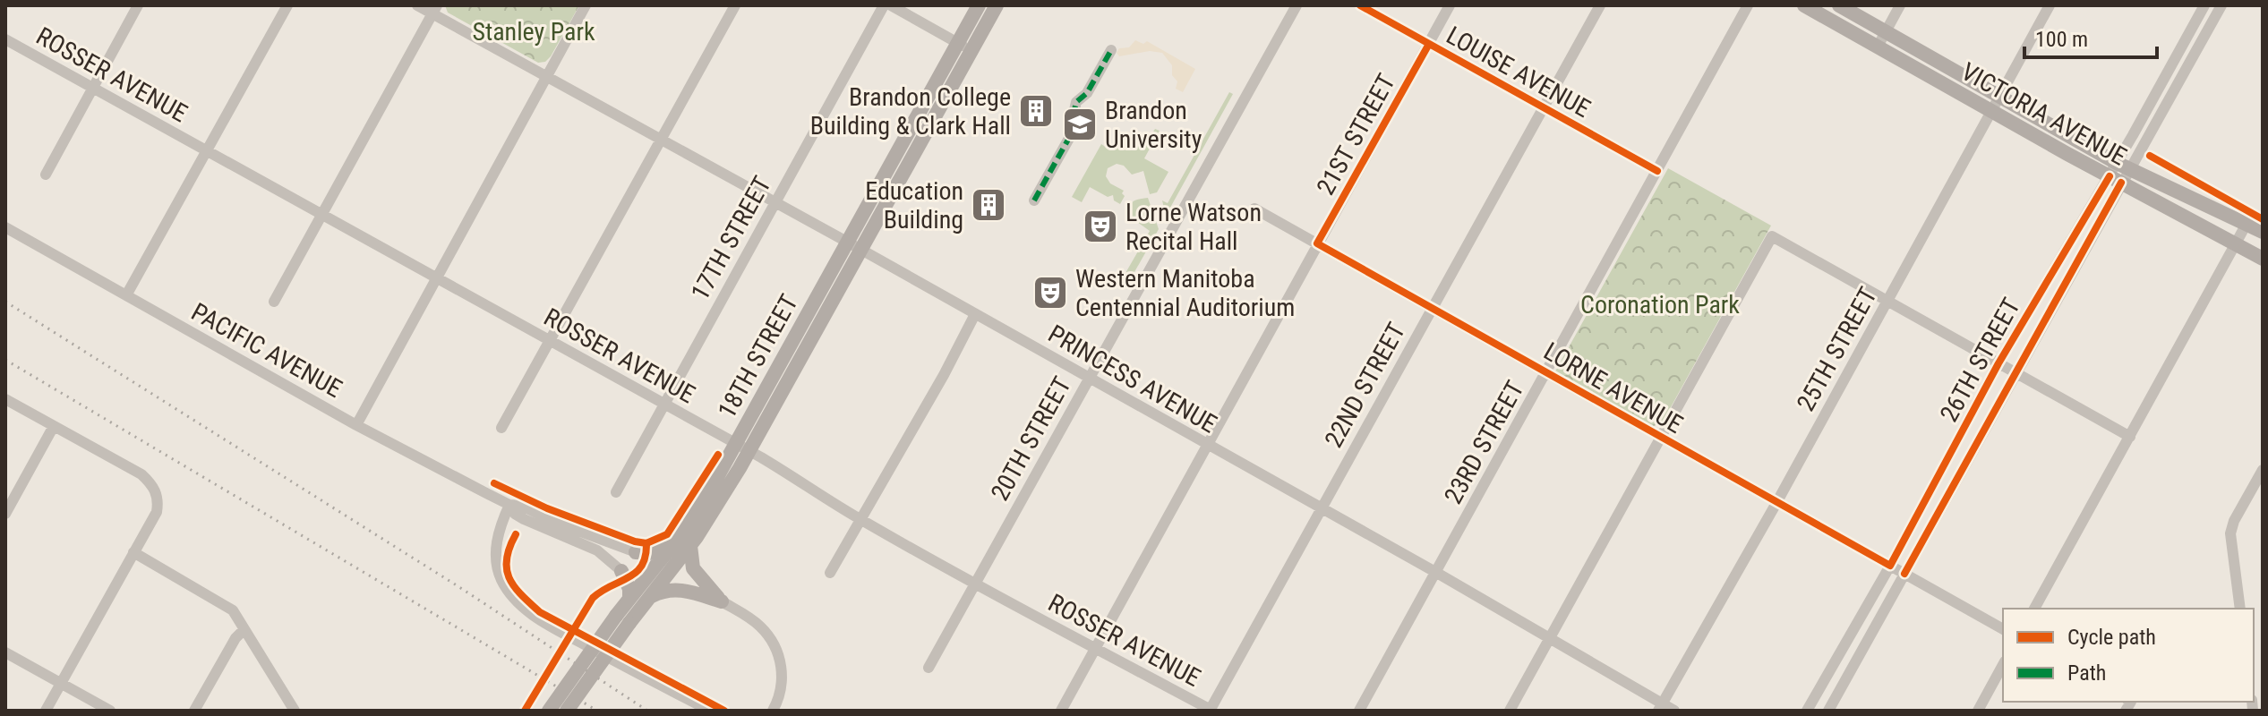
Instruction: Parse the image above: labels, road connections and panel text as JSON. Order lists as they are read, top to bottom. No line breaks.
{"streets":{"main road":["VICTORIA AVENUE","18TH STREET"],"street":["LOUISE AVENUE","ROSSER AVENUE","21ST STREET","17TH STREET","25TH STREET","PACIFIC AVENUE","26TH STREET","PRINCESS AVENUE","22ND STREET","LORNE AVENUE","20TH STREET","23RD STREET"]},"crossings":[["LOUISE AVENUE","21ST STREET"],["LOUISE AVENUE","22ND STREET"],["LOUISE AVENUE","23RD STREET"],["ROSSER AVENUE","21ST STREET"],["ROSSER AVENUE","17TH STREET"],["ROSSER AVENUE","18TH STREET"],["ROSSER AVENUE","22ND STREET"],["ROSSER AVENUE","20TH STREET"],["VICTORIA AVENUE","25TH STREET"],["VICTORIA AVENUE","26TH STREET"],["21ST STREET","PRINCESS AVENUE"],["21ST STREET","LORNE AVENUE"],["17TH STREET","PRINCESS AVENUE"],["25TH STREET","PRINCESS AVENUE"],["25TH STREET","LORNE AVENUE"],["18TH STREET","PRINCESS AVENUE"],["26TH STREET","LORNE AVENUE"],["PRINCESS AVENUE","22ND STREET"],["PRINCESS AVENUE","20TH STREET"],["PRINCESS AVENUE","23RD STREET"],["22ND STREET","LORNE AVENUE"],["LORNE AVENUE","23RD STREET"]],"parks":["Stanley Park","Coronation Park"],"places":{"building":["Brandon College Building & Clark Hall","Education Building"],"school or university":["Brandon University"],"theatre":["Lorne Watson Recital Hall","Western Manitoba Centennial Auditorium"]},"legend":["Cycle path","Path"],"scale_bar":"100 m"}
